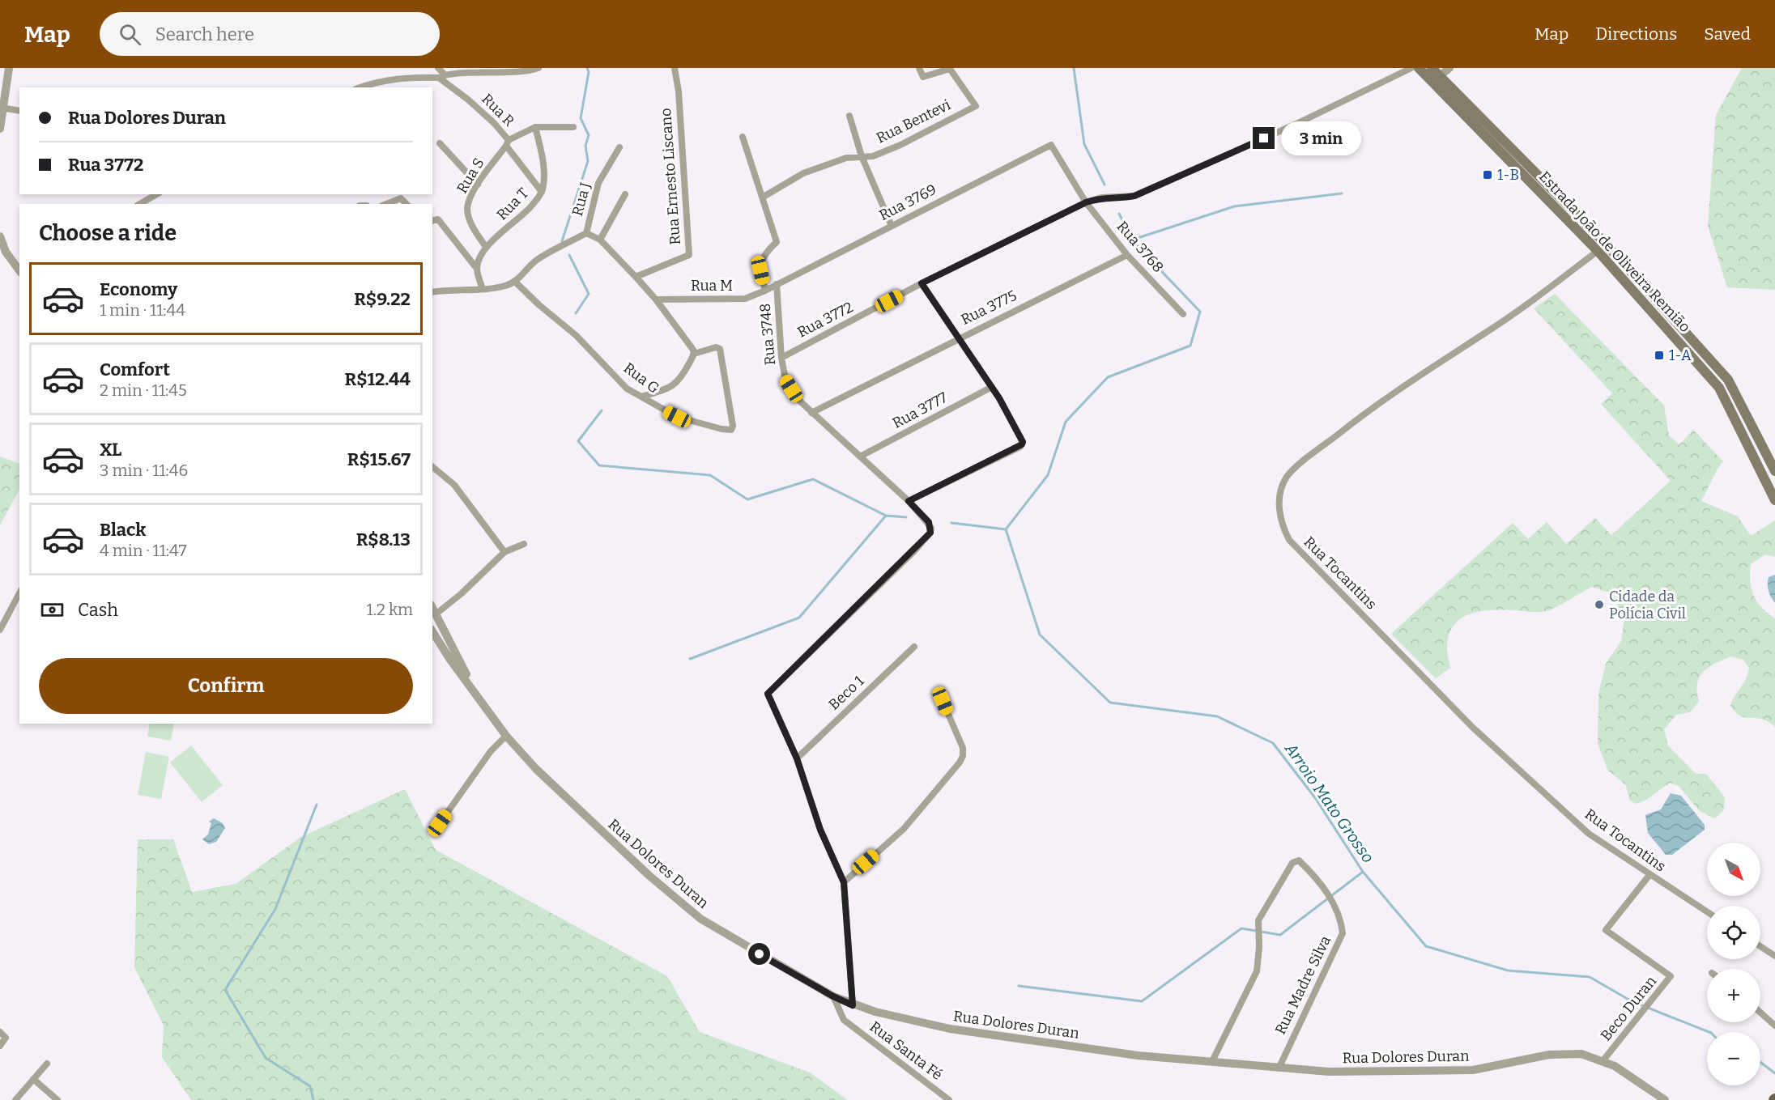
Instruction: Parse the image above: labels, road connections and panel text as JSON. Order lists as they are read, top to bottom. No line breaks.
{"streets":{"main road":["Estrada João de Oliveira Remião"],"street":["Rua R","Rua Bentevi","Rua S","Rua Ernesto Liscano","Rua J","Rua 3769","Rua T","Rua 3768","Rua M","Rua 3775","Rua 3772","Rua 3748","Rua G","Rua 3777","Rua Tocantins","Beco 1","Rua Dolores Duran","Rua Madre Silva","Beco Duran","Rua Santa Fé"]},"crossings":[["Rua R","Rua S"],["Rua R","Rua T"],["Rua Bentevi","Rua 3748"],["Rua S","Rua T"],["Rua 3769","Rua 3768"],["Rua 3769","Rua 3748"],["Rua 3768","Rua 3775"],["Rua 3768","Rua 3772"],["Estrada João de Oliveira Remião","Rua Tocantins"],["Rua M","Rua 3748"],["Rua 3775","Rua 3748"],["Rua 3772","Rua 3748"],["Rua 3748","Rua 3777"],["Rua 3748","Beco 1"],["Rua Tocantins","Beco Duran"],["Rua Dolores Duran","Rua Madre Silva"],["Rua Dolores Duran","Beco Duran"],["Rua Dolores Duran","Rua Santa Fé"]],"water":["Arroio Mato Grosso"],"places":{"transit":["1-B","1-A"],"other":["Cidade da Polícia Civil"]},"north":"bottom right","page":{"header":"Map","search":"Search here","nav":["Map","Directions","Saved"],"banner":["Rua Dolores Duran","Rua 3772"],"bubble":"3 min","heading":"Choose a ride","list":[{"name":"Economy","note":"1 min · 11:44","value":"R$9.22"},{"name":"Comfort","note":"2 min · 11:45","value":"R$12.44"},{"name":"XL","note":"3 min · 11:46","value":"R$15.67"},{"name":"Black","note":"4 min · 11:47","value":"R$8.13"}],"pay":["Cash","1.2 km"],"buttons":"Confirm","map_buttons":["+","−"]}}
